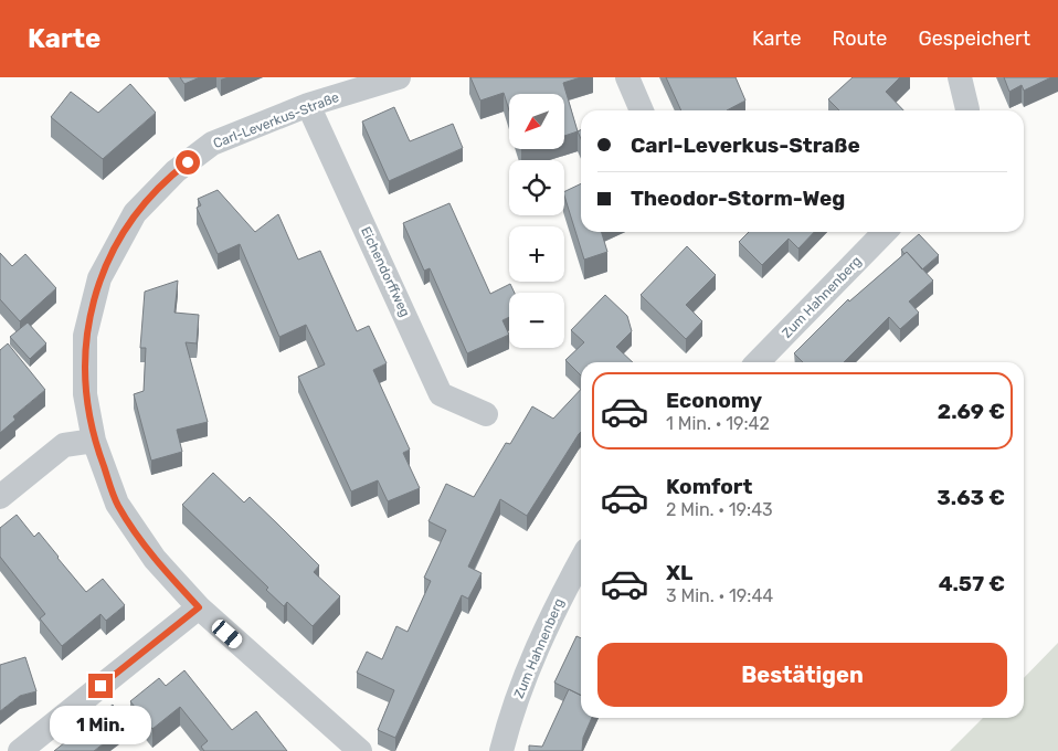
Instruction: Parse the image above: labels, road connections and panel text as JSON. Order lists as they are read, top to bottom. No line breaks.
{"streets":{"street":["Carl-Leverkus-Straße","Eichendorffweg","Zum Hahnenberg"]},"crossings":[["Carl-Leverkus-Straße","Eichendorffweg"]],"north":"bottom left","page":{"header":"Karte","nav":["Karte","Route","Gespeichert"],"map_buttons":["+","−"],"banner":["Carl-Leverkus-Straße","Theodor-Storm-Weg"],"list":[{"name":"Economy","note":"1 Min. · 19:42","value":"2.69 €"},{"name":"Komfort","note":"2 Min. · 19:43","value":"3.63 €"},{"name":"XL","note":"3 Min. · 19:44","value":"4.57 €"}],"buttons":"Bestätigen","bubble":"1 Min."}}
